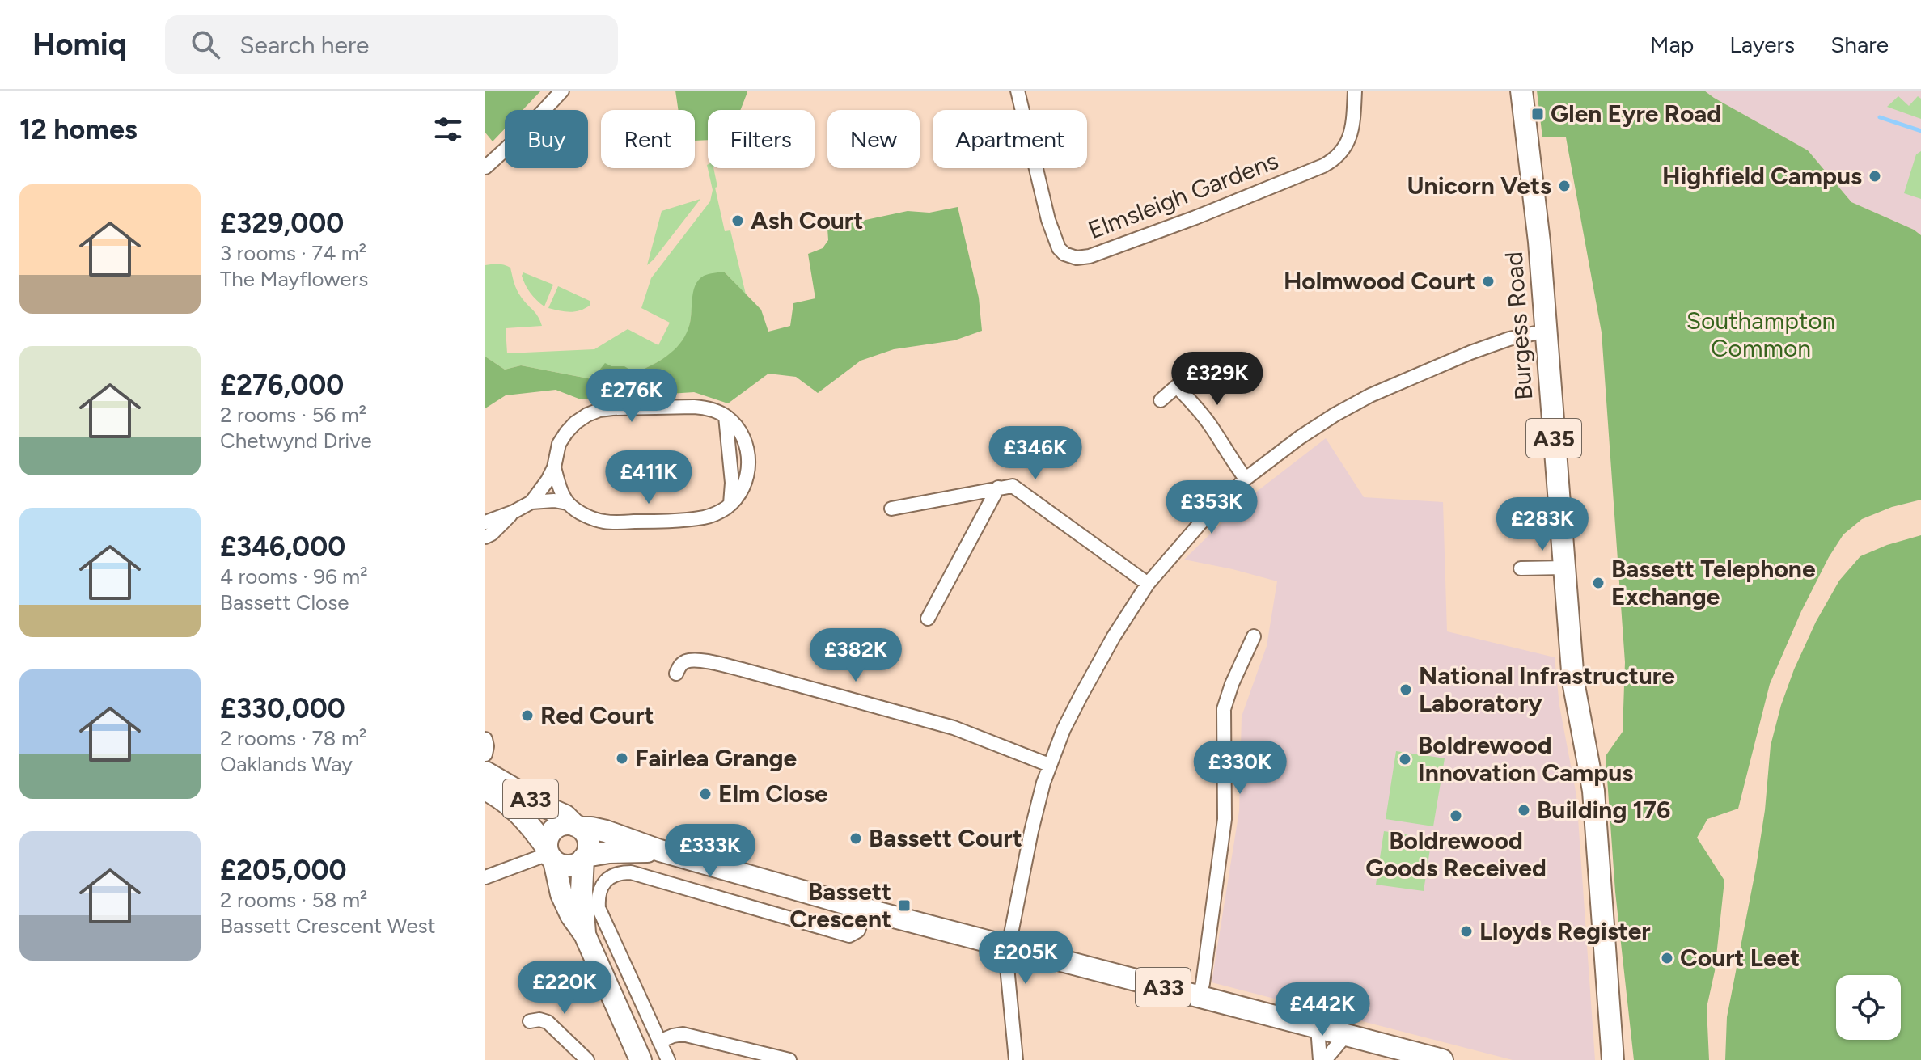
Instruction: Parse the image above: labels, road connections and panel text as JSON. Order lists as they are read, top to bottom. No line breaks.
{"streets":{"main road":["Burgess Road","A35","A33"],"street":["Elmsleigh Gardens"]},"parks":["Southampton Common"],"places":{"transit":["Glen Eyre Road","Bassett Crescent"],"other":["Highfield Campus","Unicorn Vets","Ash Court","Holmwood Court","Bassett Telephone Exchange","National Infrastructure Laboratory","Red Court","Fairlea Grange","Boldrewood Innovation Campus","Elm Close","Building 176","Boldrewood Goods Received","Bassett Court","Lloyds Register","Court Leet"]},"page":{"header":"Homiq","search":"Search here","nav":["Map","Layers","Share"],"heading":"12 homes","chip":["Buy","Rent","Filters","New","Apartment"],"list":[{"name":"£329,000","note":"3 rooms · 74 m² · The Mayflowers"},{"name":"£276,000","note":"2 rooms · 56 m² · Chetwynd Drive"},{"name":"£346,000","note":"4 rooms · 96 m² · Bassett Close"},{"name":"£330,000","note":"2 rooms · 78 m² · Oaklands Way"},{"name":"£205,000","note":"2 rooms · 58 m² · Bassett Crescent West"}],"price":["£329K","£276K","£346K","£411K","£353K","£283K","£382K","£330K","£333K","£205K","£220K","£442K"]}}
